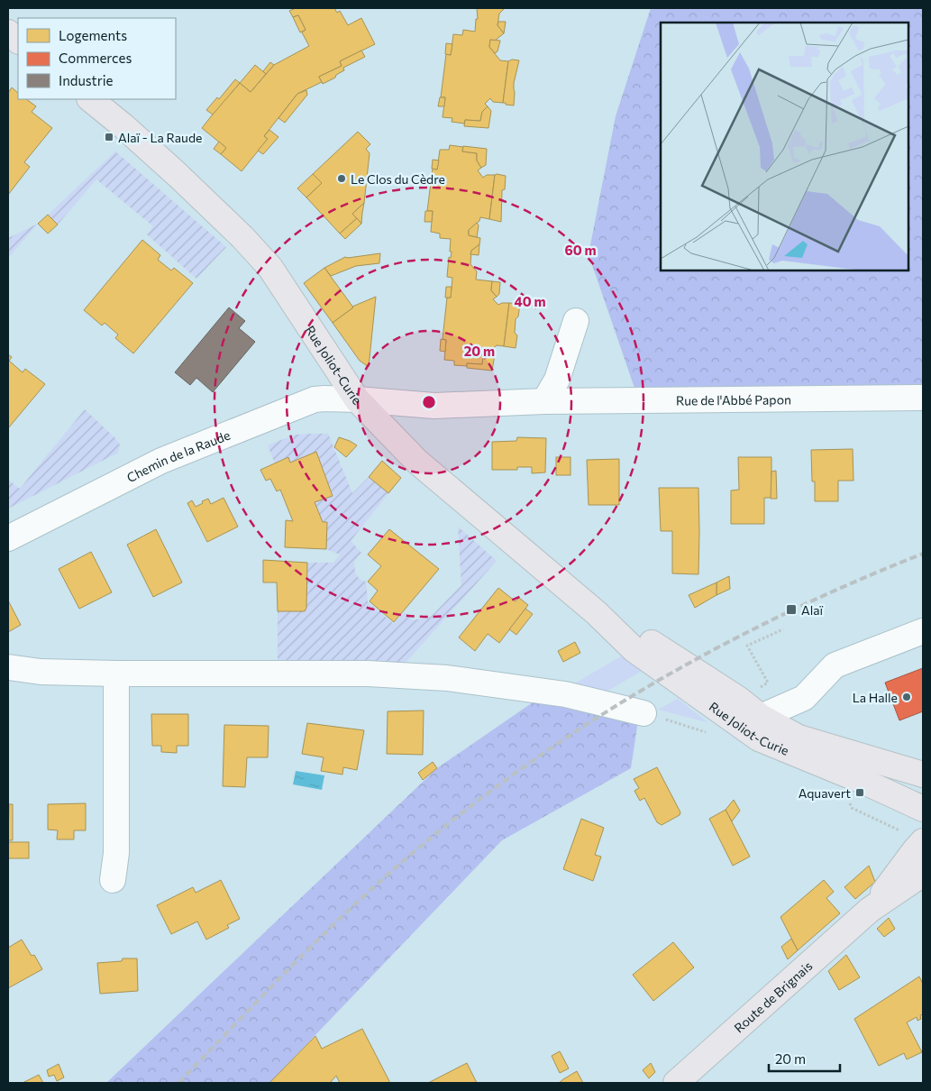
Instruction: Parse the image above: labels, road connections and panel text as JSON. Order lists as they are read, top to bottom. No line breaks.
{"streets":{"main road":["Rue Joliot-Curie","Route de Brignais"],"street":["Rue de l'Abbé Papon","Chemin de la Raude"]},"crossings":[["Rue Joliot-Curie","Rue de l'Abbé Papon"],["Rue Joliot-Curie","Chemin de la Raude"],["Rue de l'Abbé Papon","Chemin de la Raude"]],"places":{"transit":["Alaï - La Raude","Alaï","Aquavert"],"other":["Le Clos du Cèdre","La Halle"]},"legend":["Logements","Commerces","Industrie"],"scale_bar":"20 m","rings":["60 m","40 m","20 m"]}
